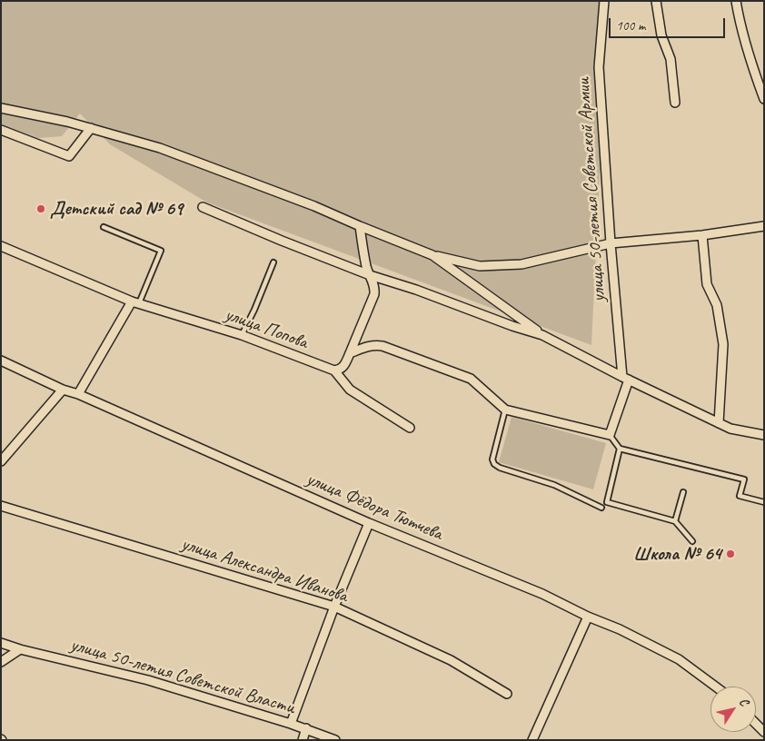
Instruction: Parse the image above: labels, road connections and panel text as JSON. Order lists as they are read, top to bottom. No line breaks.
{"streets":{"street":["улица 50-летия Советской Армии","улица Попова","улица Фёдора Тютчева","улица Александра Иванова","улица 50-летия Советской Власти"]},"places":["Детский сад № 69","Школа № 64"],"scale_bar":"100 m","north":"top right"}
